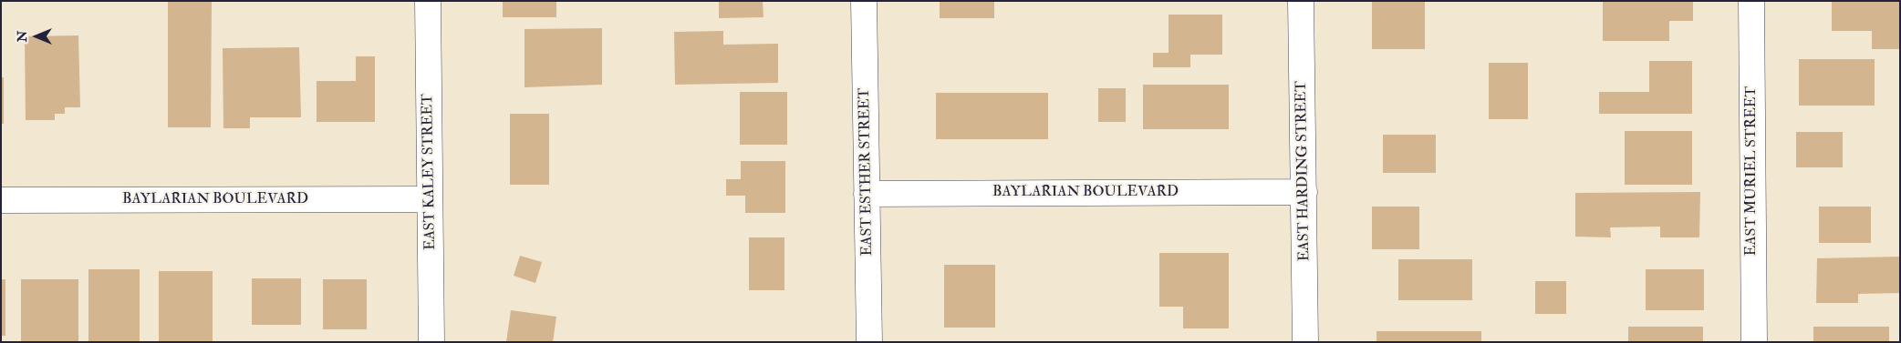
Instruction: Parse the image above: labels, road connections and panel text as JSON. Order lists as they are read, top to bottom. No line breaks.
{"streets":{"street":["EAST HARDING STREET","EAST MURIEL STREET","EAST KALEY STREET","EAST ESTHER STREET","BAYLARIAN BOULEVARD"]},"crossings":[["EAST HARDING STREET","BAYLARIAN BOULEVARD"],["EAST KALEY STREET","BAYLARIAN BOULEVARD"],["EAST ESTHER STREET","BAYLARIAN BOULEVARD"]],"north":"left"}
